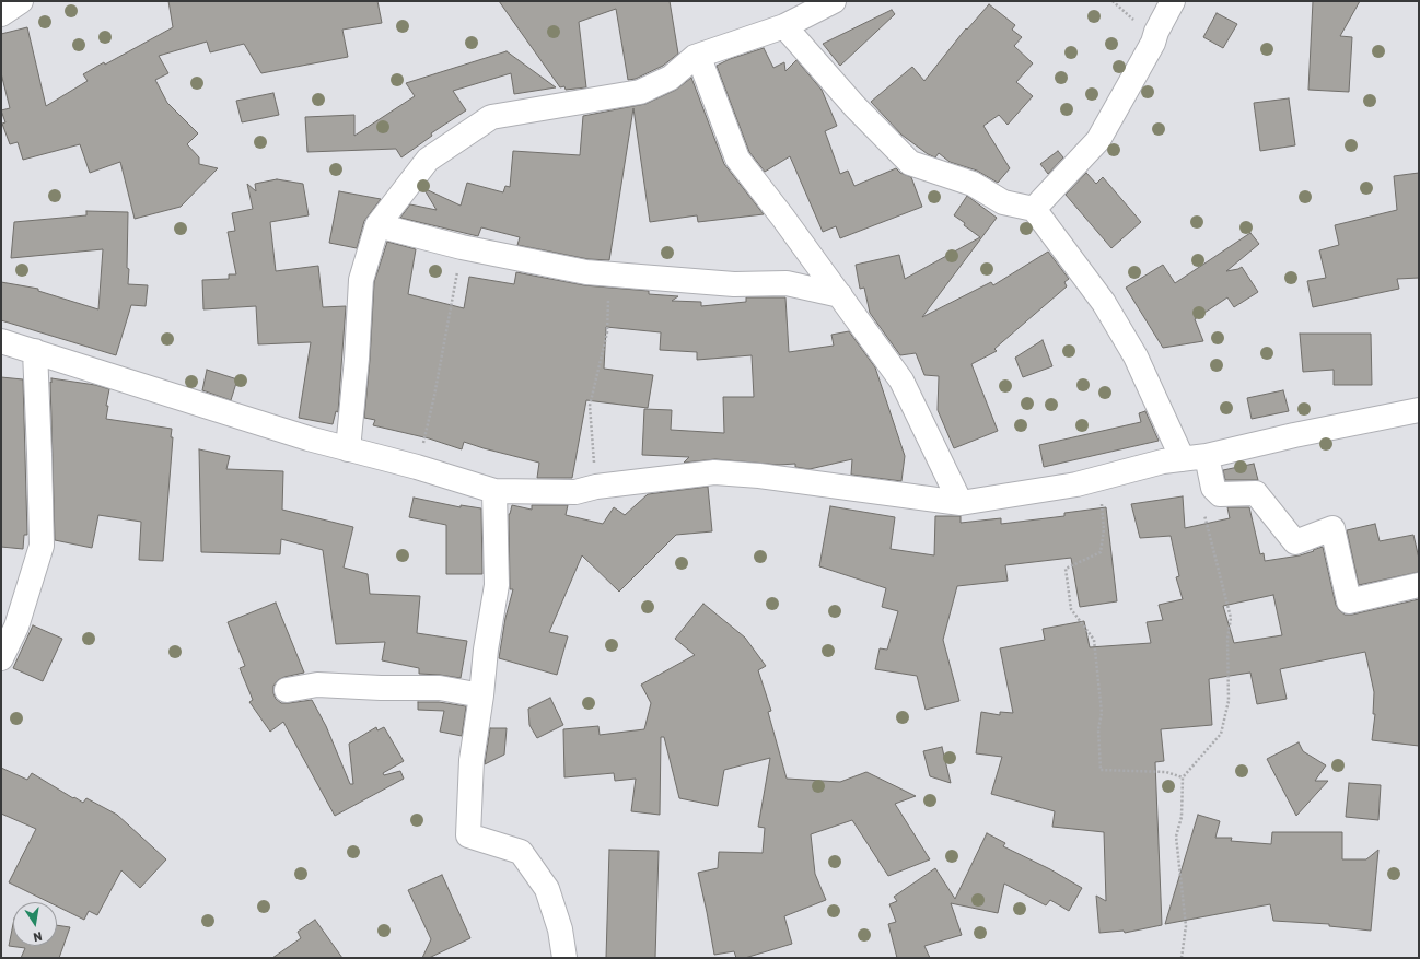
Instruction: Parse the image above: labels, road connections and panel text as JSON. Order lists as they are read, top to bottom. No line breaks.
{"north":"bottom"}
